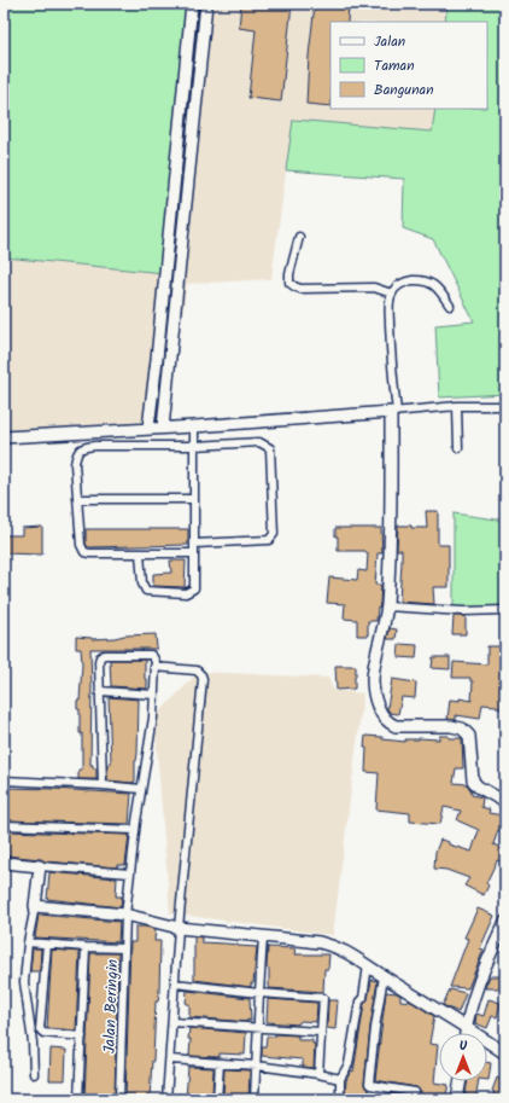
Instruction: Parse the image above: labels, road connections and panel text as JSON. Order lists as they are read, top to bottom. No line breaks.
{"streets":{"street":["Jalan Beringin"]},"legend":["Jalan","Taman","Bangunan"],"north":"top"}
